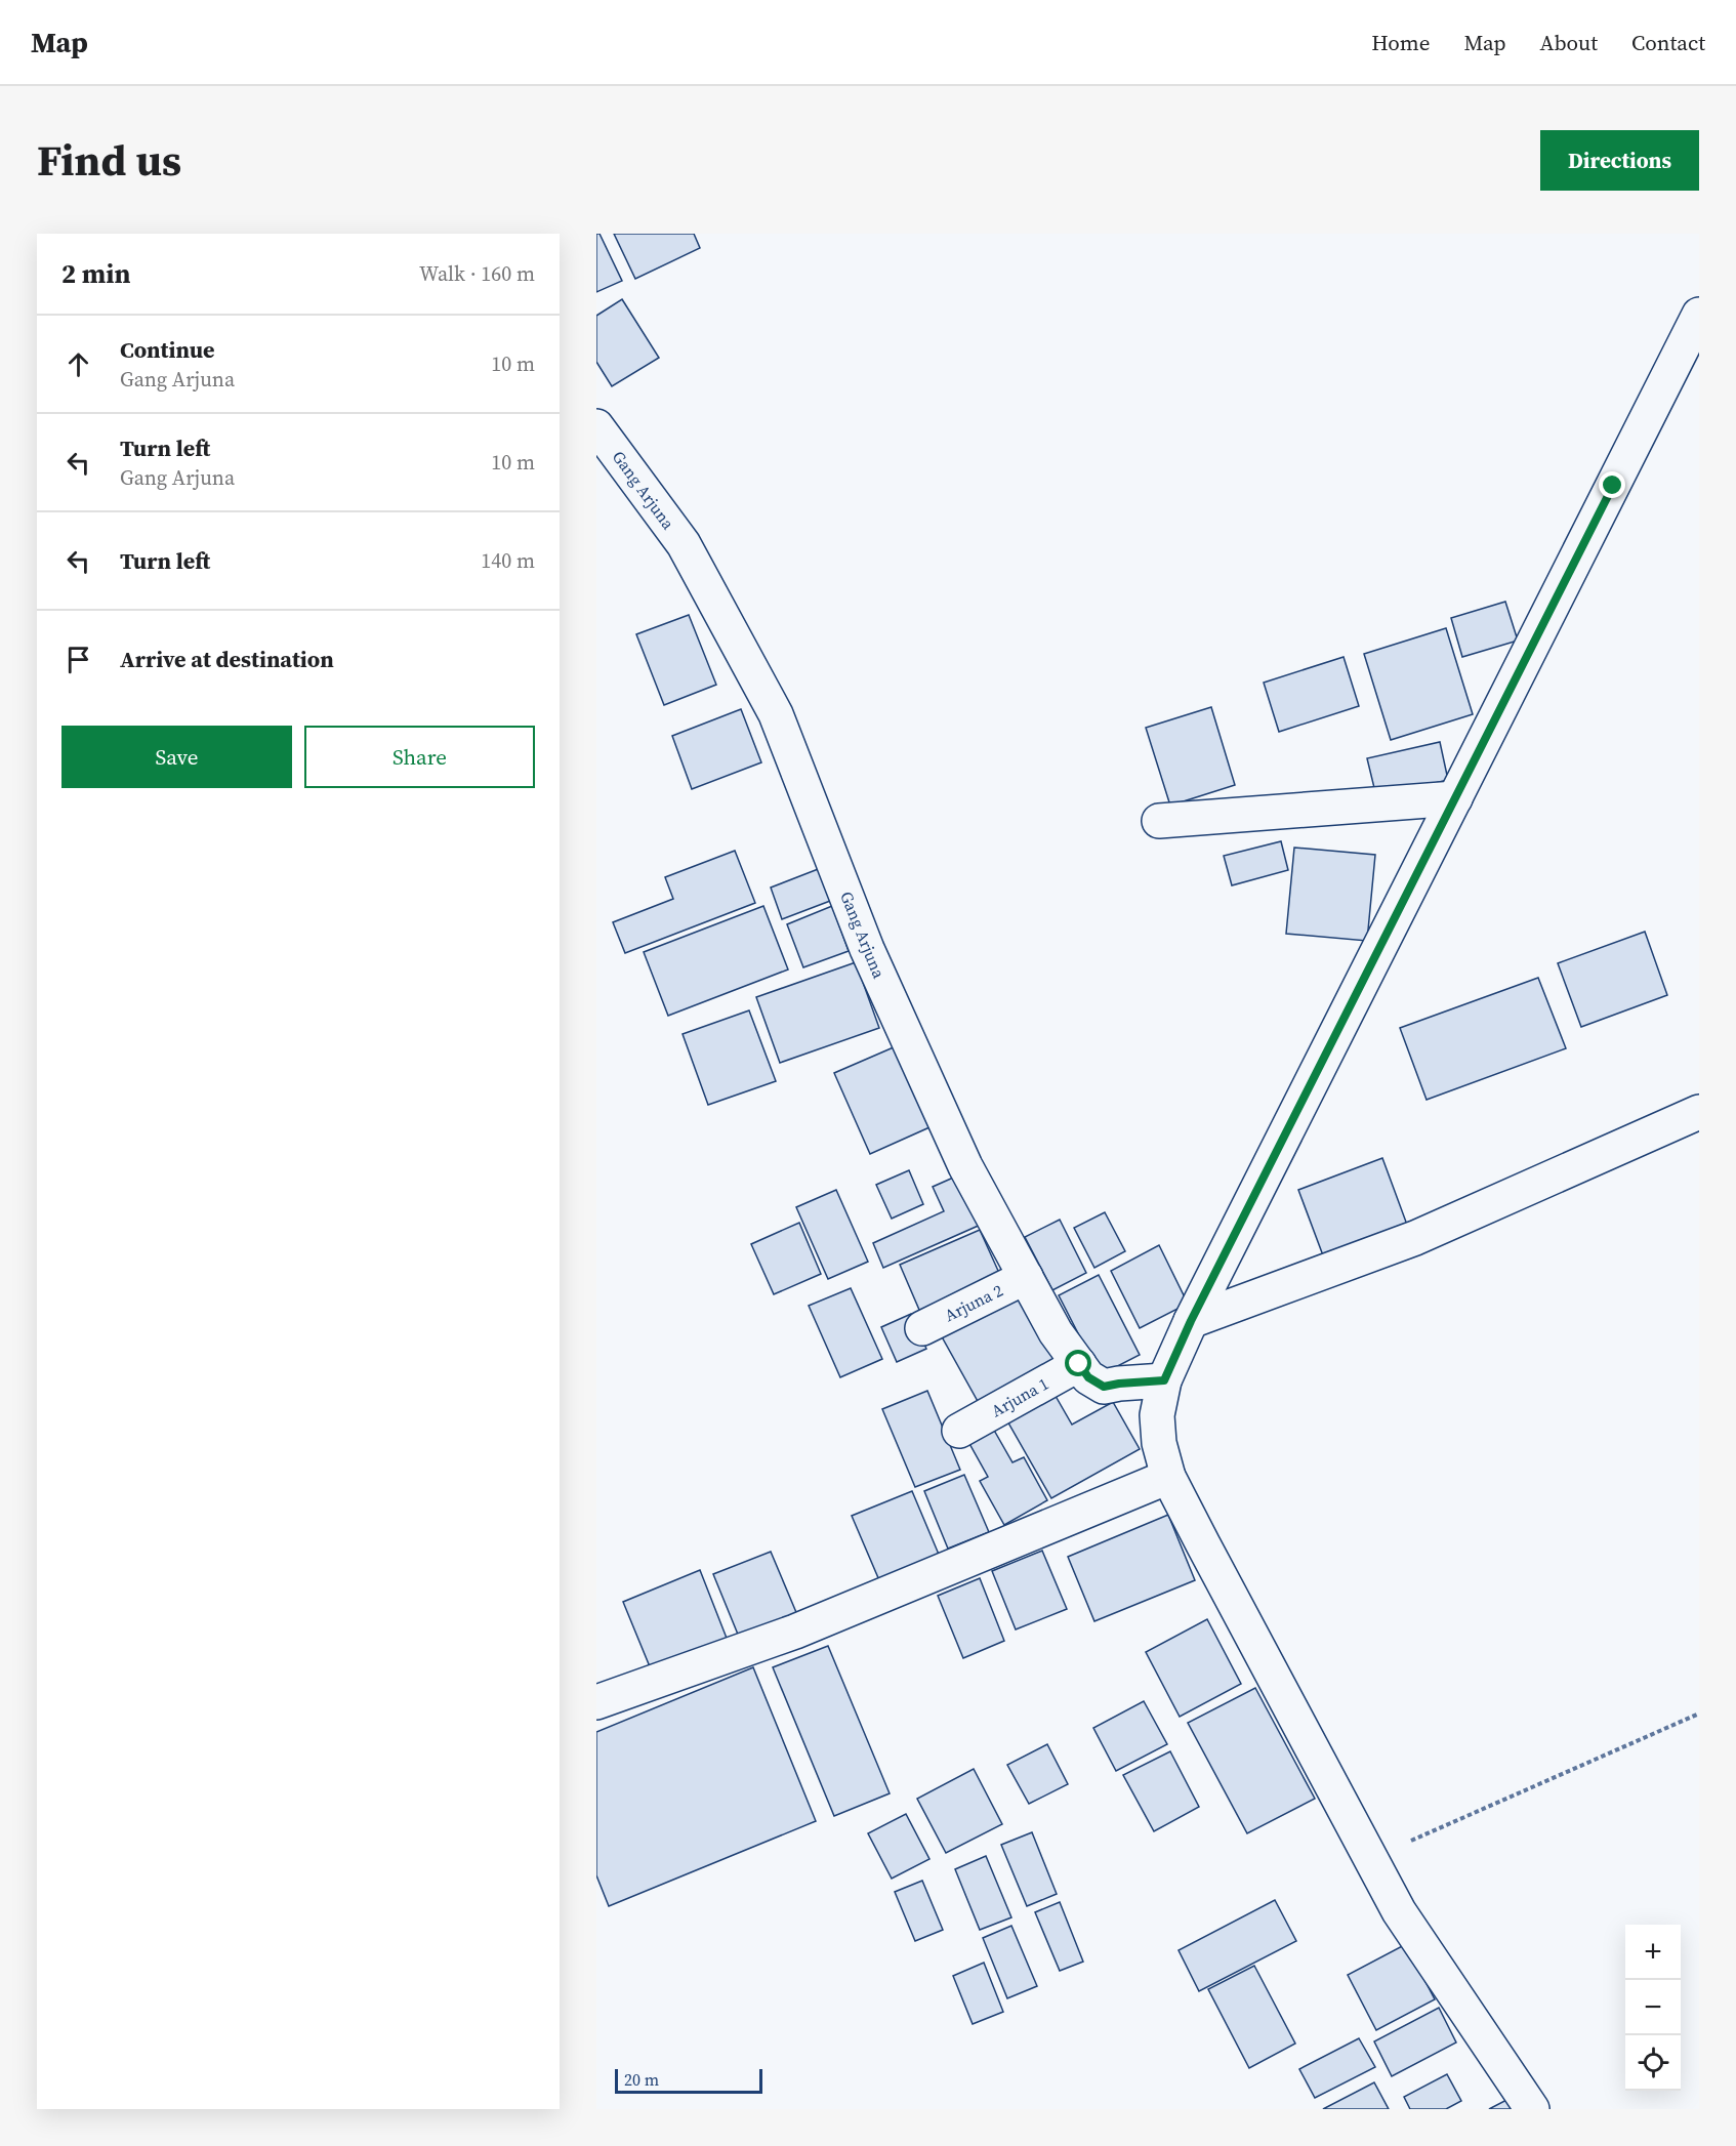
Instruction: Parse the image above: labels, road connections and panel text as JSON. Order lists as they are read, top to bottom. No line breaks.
{"streets":{"street":["Gang Arjuna","Arjuna 2","Arjuna 1"]},"crossings":[["Gang Arjuna","Arjuna 2"],["Gang Arjuna","Arjuna 1"]],"scale_bar":"20 m","page":{"header":"Map","nav":["Home","Map","About","Contact"],"title":"Find us","buttons":["Directions",["Save","Share"]],"heading":["2 min","Walk · 160 m"],"list":[["Continue","Gang Arjuna","10 m"],["Turn left","Gang Arjuna","10 m"],["Turn left","140 m"],"Arrive at destination"],"map_buttons":["+","−"],"scale":"20 m"}}
